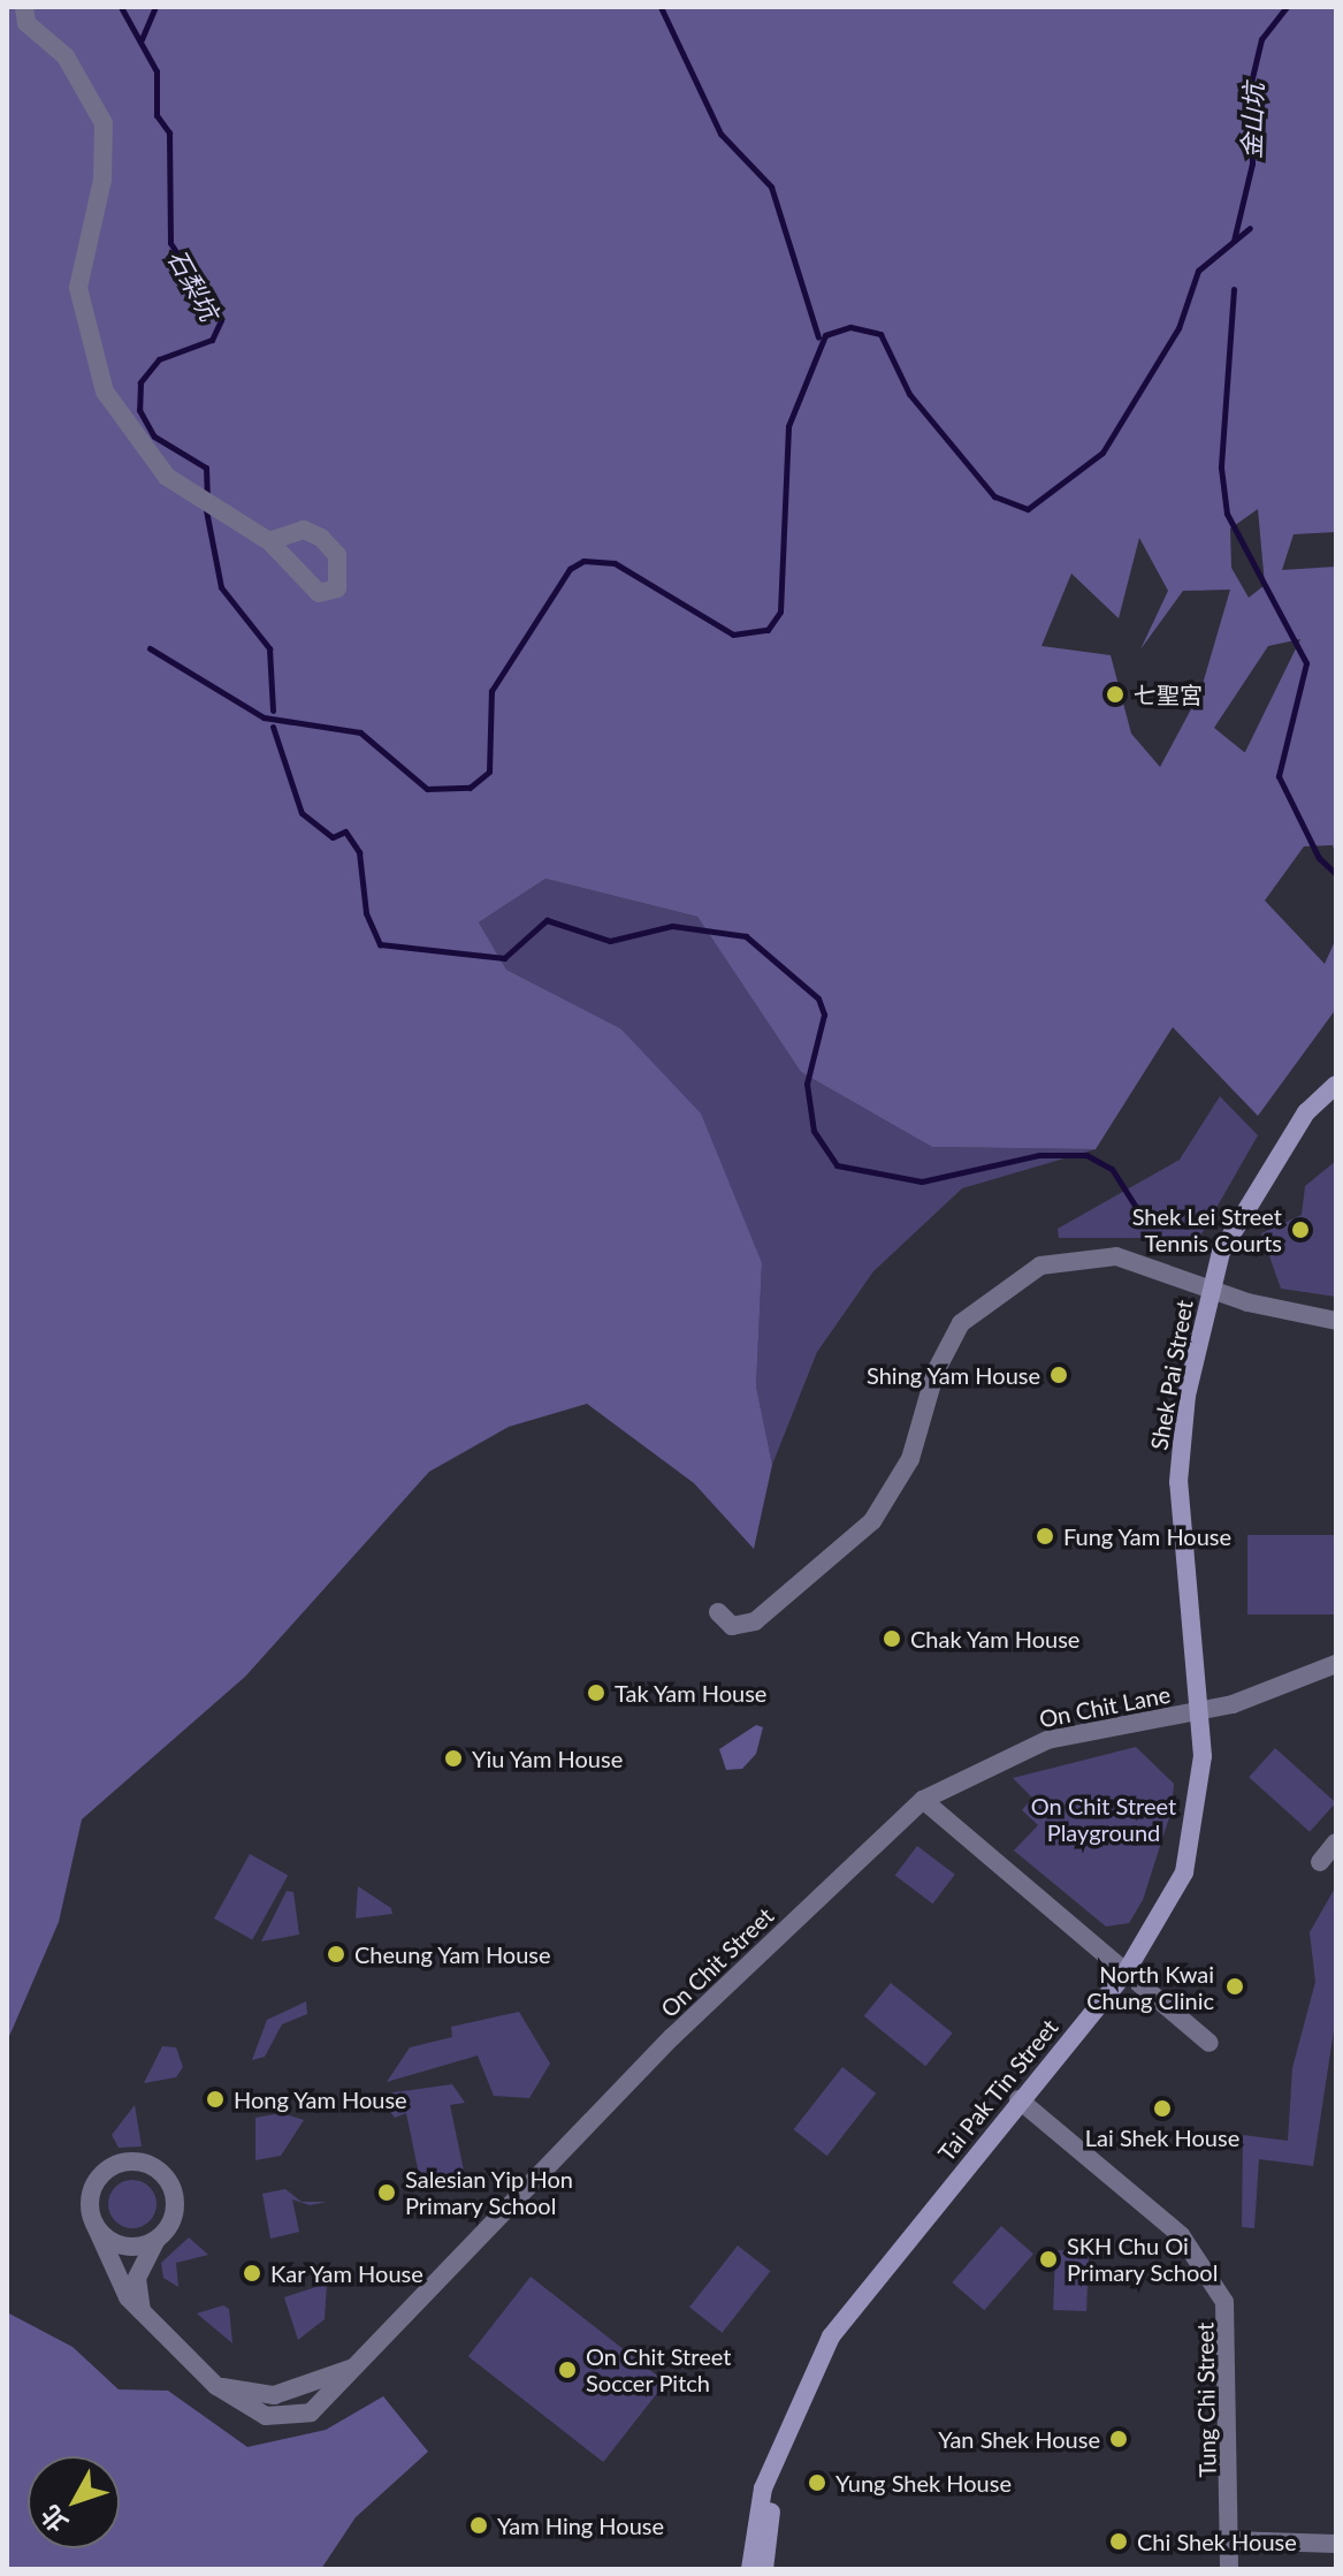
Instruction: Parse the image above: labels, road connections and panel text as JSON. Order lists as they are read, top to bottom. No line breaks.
{"streets":{"street":["Shek Pai Street","On Chit Lane","On Chit Street","Tai Pak Tin Street","Tung Chi Street"]},"crossings":[["Shek Pai Street","On Chit Lane"],["Shek Pai Street","Tai Pak Tin Street"],["On Chit Lane","On Chit Street"],["On Chit Lane","Tai Pak Tin Street"],["Tai Pak Tin Street","Tung Chi Street"]],"water":["金山坑","石梨坑"],"parks":["On Chit Street Playground"],"places":["七聖宮","Shek Lei Street Tennis Courts","Shing Yam House","Fung Yam House","Chak Yam House","Tak Yam House","Yiu Yam House","Cheung Yam House","North Kwai Chung Clinic","Hong Yam House","Lai Shek House","Salesian Yip Hon Primary School","SKH Chu Oi Primary School","Kar Yam House","On Chit Street Soccer Pitch","Yan Shek House","Yung Shek House","Yam Hing House","Chi Shek House"],"north":"bottom left"}
